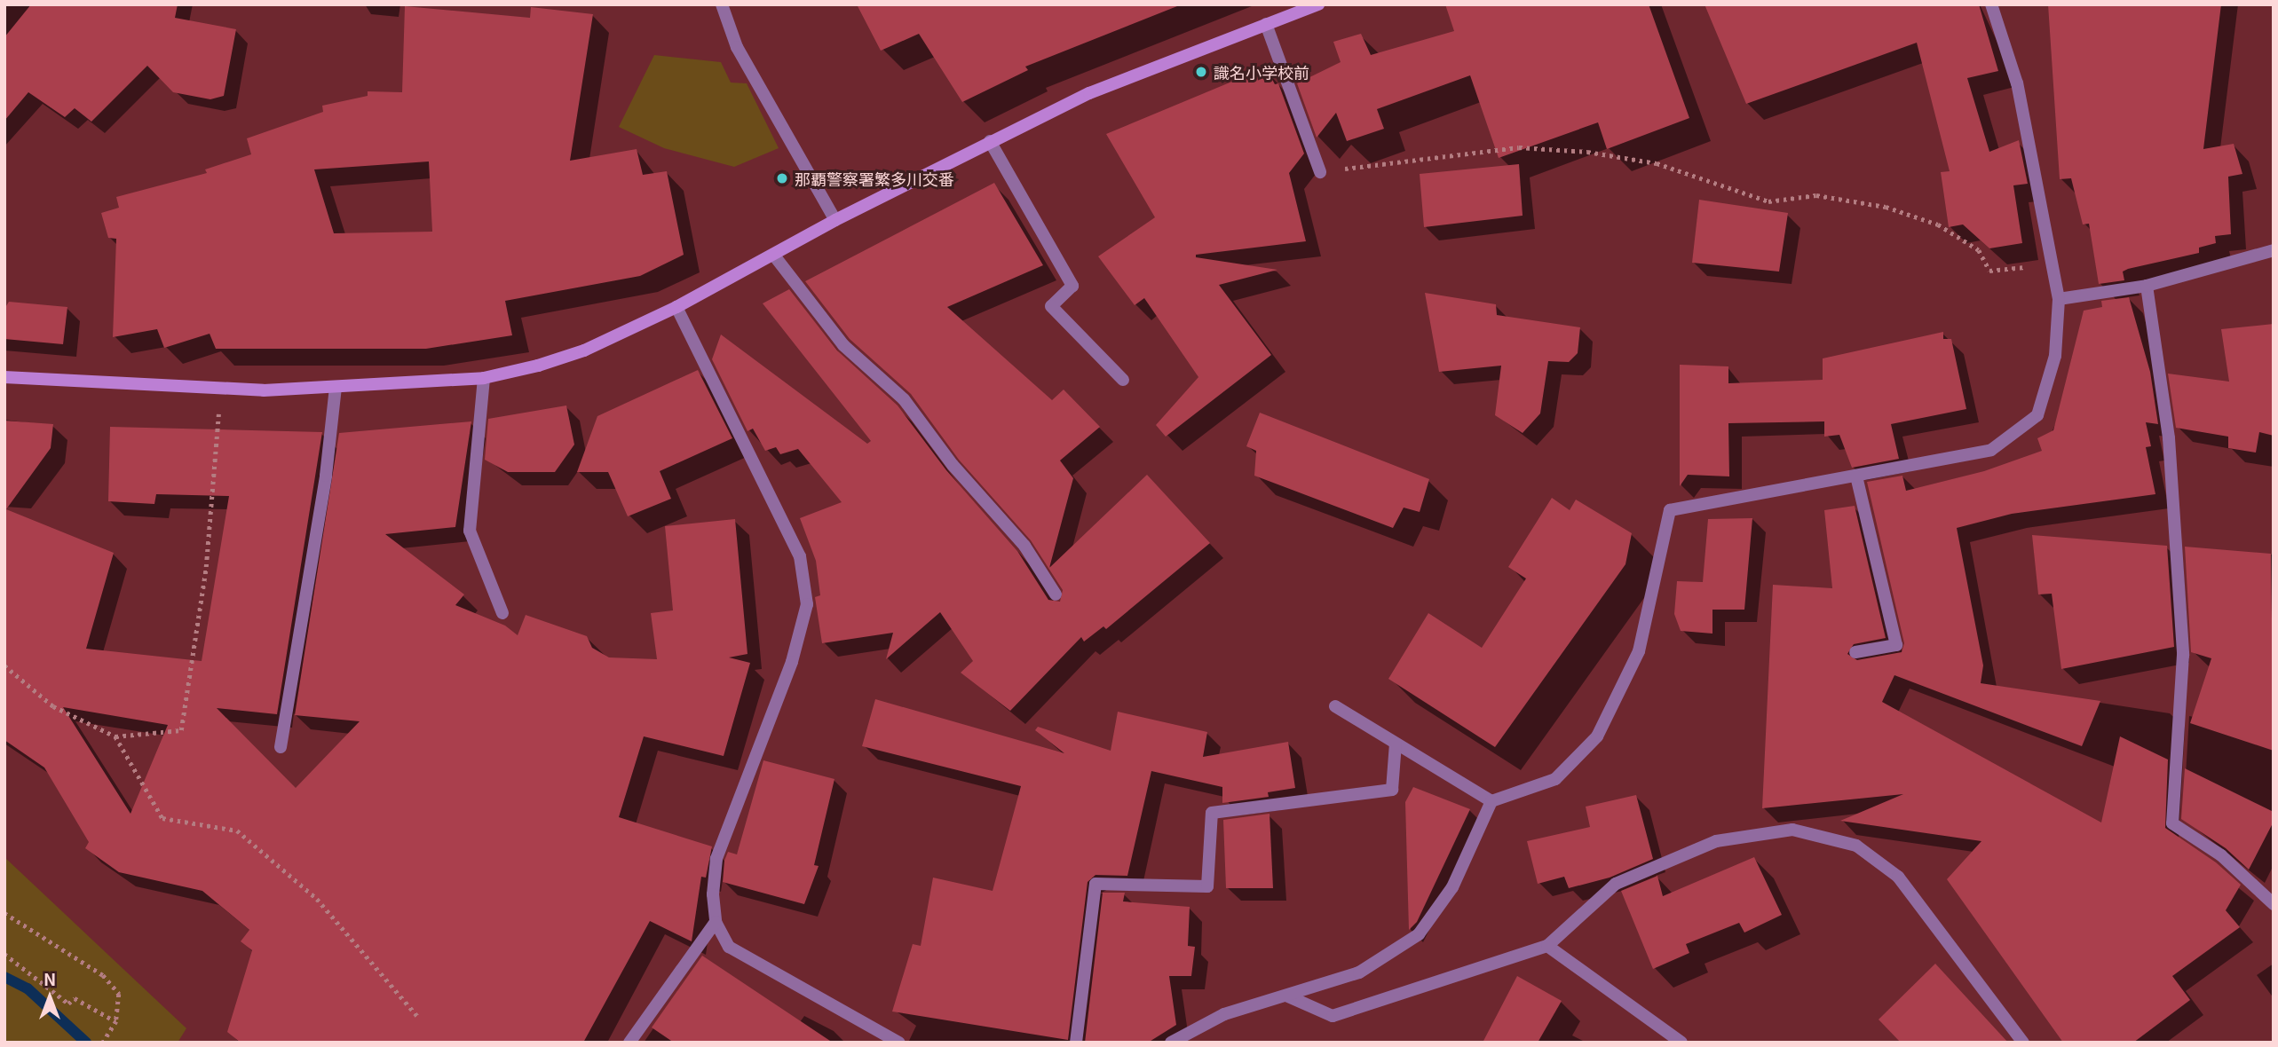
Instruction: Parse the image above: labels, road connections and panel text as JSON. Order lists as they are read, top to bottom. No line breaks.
{"places":["識名小学校前","那覇警察署繁多川交番"],"north":"top"}
